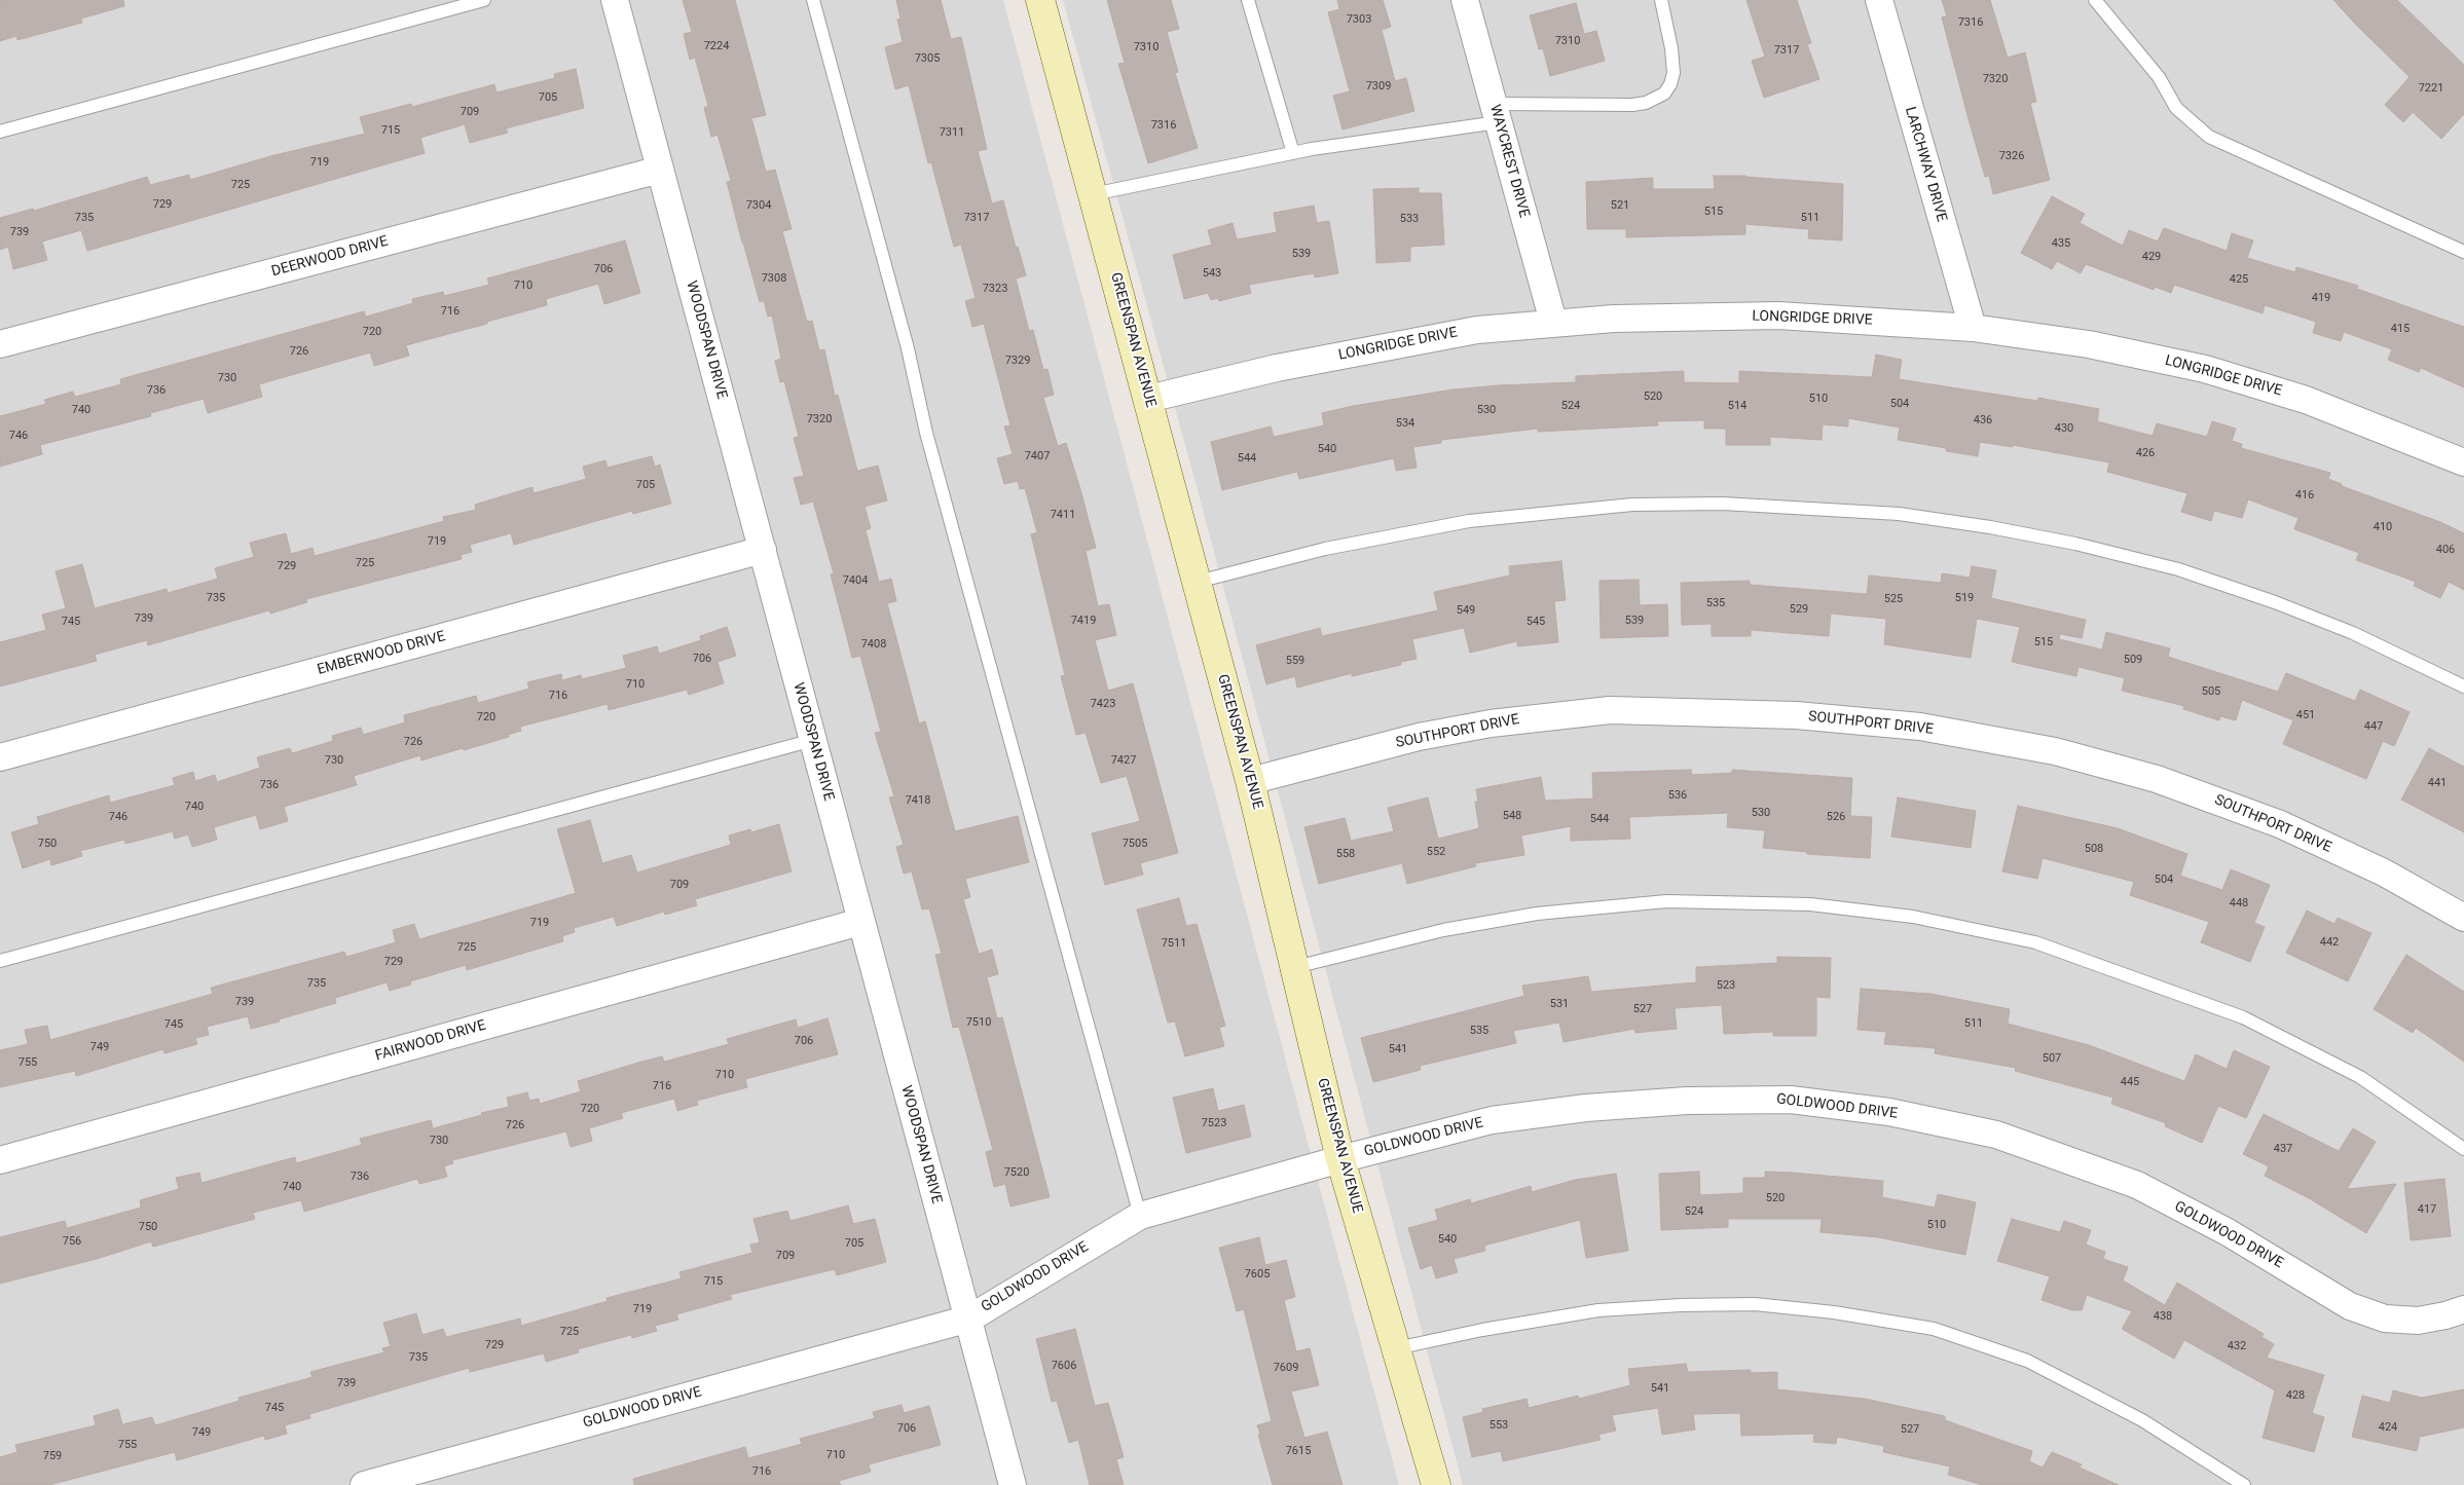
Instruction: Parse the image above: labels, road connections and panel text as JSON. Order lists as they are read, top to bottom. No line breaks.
{"streets":{"street":["WAYCREST DRIVE","LARCHWAY DRIVE","DEERWOOD DRIVE","LONGRIDGE DRIVE","WOODSPAN DRIVE","GREENSPAN AVENUE","EMBERWOOD DRIVE","SOUTHPORT DRIVE","FAIRWOOD DRIVE","GOLDWOOD DRIVE"]},"crossings":[["WAYCREST DRIVE","LONGRIDGE DRIVE"],["LARCHWAY DRIVE","LONGRIDGE DRIVE"],["DEERWOOD DRIVE","WOODSPAN DRIVE"],["LONGRIDGE DRIVE","GREENSPAN AVENUE"],["WOODSPAN DRIVE","EMBERWOOD DRIVE"],["WOODSPAN DRIVE","FAIRWOOD DRIVE"],["WOODSPAN DRIVE","GOLDWOOD DRIVE"],["GREENSPAN AVENUE","SOUTHPORT DRIVE"],["GREENSPAN AVENUE","GOLDWOOD DRIVE"]],"house_numbers":["7303","7316","7310","7224","7310","7317","7305","7320","7309","7221","705","709","7316","715","7311","7326","719","725","729","7304","521","515","735","7317","511","533","739","435","539","429","706","543","7308","425","710","7323","419","716","415","720","726","7329","730","736","520","510","504","524","514","740","530","7320","436","534","430","746","540","426","7407","544","705","416","7411","410","719","406","725","729","7404","735","519","525","535","529","549","739","7419","539","745","545","515","7408","706","509","559","710","505","716","7423","451","720","447","726","730","7427","441","736","536","7418","740","530","548","746","526","544","750","7505","508","552","558","504","709","448","719","442","7511","725","729","735","523","739","531","527","7510","511","745","535","706","749","541","507","755","710","445","716","720","7523","726","730","437","7520","736","740","520","417","524","510","750","540","756","705","709","7605","715","719","438","725","729","432","735","7606","7609","739","541","428","745","553","424","706","527","749","755","7615","710","759","716"]}
